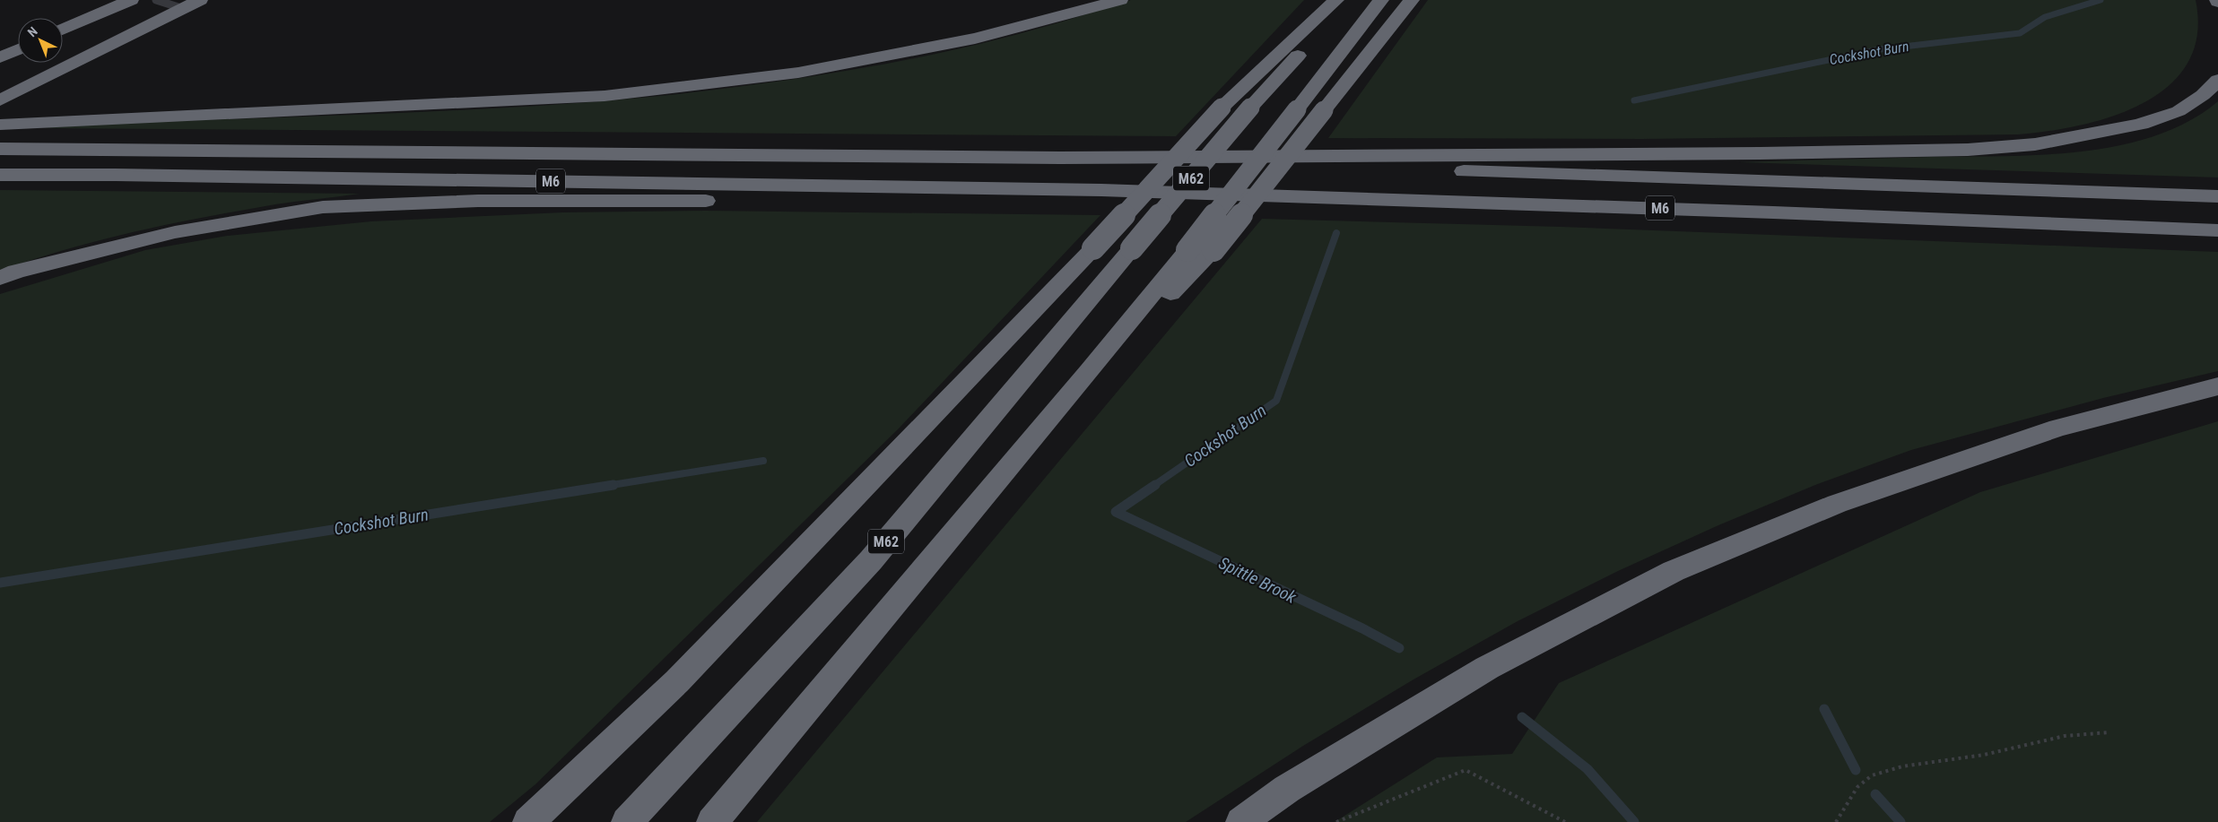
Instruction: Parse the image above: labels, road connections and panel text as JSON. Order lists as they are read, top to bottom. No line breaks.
{"streets":{"highway":["M62","M6"]},"water":["Cockshot Burn","Spittle Brook"],"north":"top left"}
